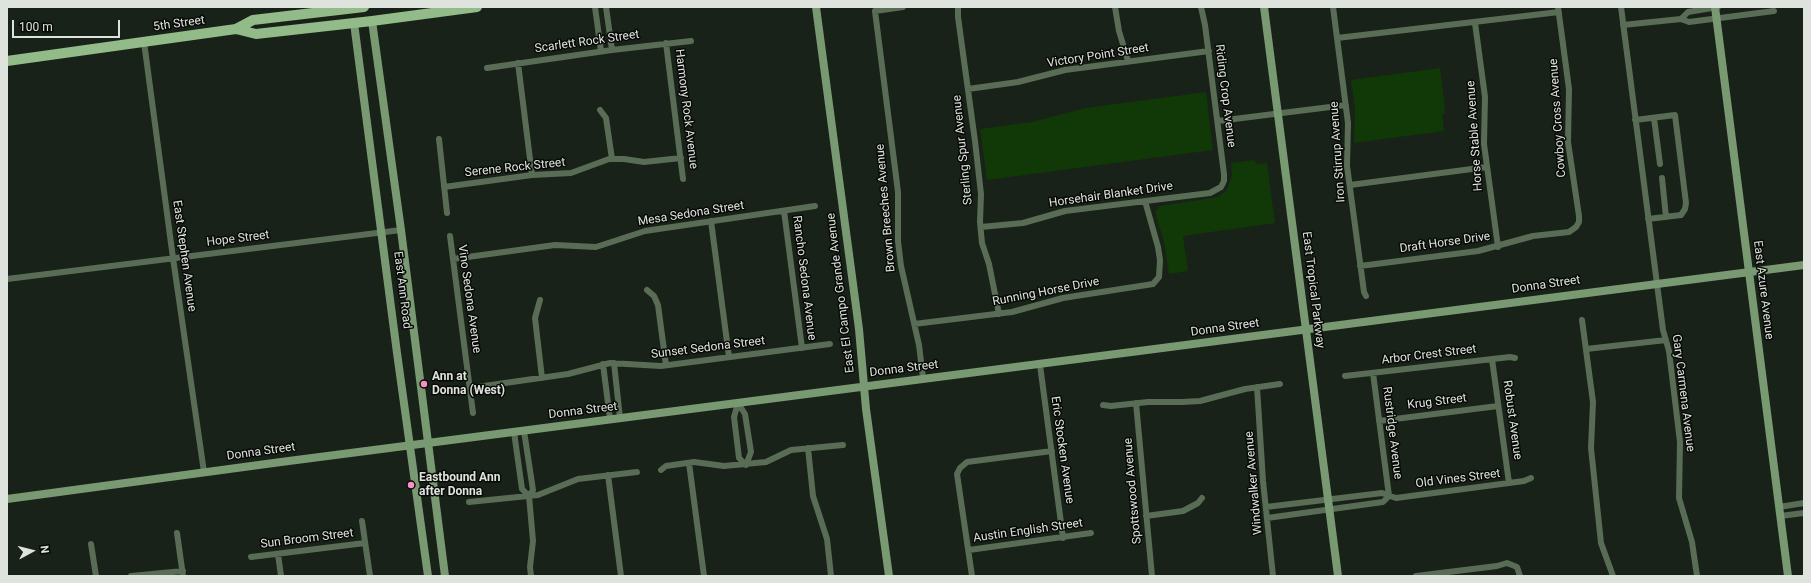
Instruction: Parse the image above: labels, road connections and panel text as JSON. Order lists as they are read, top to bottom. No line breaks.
{"streets":{"main road":["5th Street","East Ann Road"],"street":["Scarlett Rock Street","Victory Point Street","Riding Crop Avenue","Harmony Rock Avenue","Cowboy Cross Avenue","Horse Stable Avenue","Sterling Spur Avenue","Iron Stirrup Avenue","Serene Rock Street","Horsehair Blanket Drive","Brown Breeches Avenue","Mesa Sedona Street","Hope Street","Draft Horse Drive","East Stephen Avenue","Rancho Sedona Avenue","Donna Street","East Tropical Parkway","East Azure Avenue","Running Horse Drive","East El Campo Grande Avenue","Vino Sedona Avenue","Sunset Sedona Street","Arbor Crest Street","Gary Carmena Avenue","Krug Street","Robust Avenue","Rustridge Avenue","Eric Stocken Avenue","Old Vines Street","Windwalker Avenue","Spottswood Avenue","Austin English Street","Sun Broom Street"]},"crossings":[["5th Street","East Stephen Avenue"],["5th Street","East Ann Road"],["Scarlett Rock Street","Harmony Rock Avenue"],["Victory Point Street","Riding Crop Avenue"],["Victory Point Street","Sterling Spur Avenue"],["Riding Crop Avenue","Horsehair Blanket Drive"],["Harmony Rock Avenue","Serene Rock Street"],["Cowboy Cross Avenue","Draft Horse Drive"],["Horse Stable Avenue","Draft Horse Drive"],["Sterling Spur Avenue","Horsehair Blanket Drive"],["Sterling Spur Avenue","Running Horse Drive"],["Iron Stirrup Avenue","Draft Horse Drive"],["Horsehair Blanket Drive","Running Horse Drive"],["Brown Breeches Avenue","Donna Street"],["Brown Breeches Avenue","Running Horse Drive"],["Mesa Sedona Street","Rancho Sedona Avenue"],["Mesa Sedona Street","Vino Sedona Avenue"],["Hope Street","East Stephen Avenue"],["Hope Street","East Ann Road"],["East Stephen Avenue","Donna Street"],["Rancho Sedona Avenue","Sunset Sedona Street"],["Donna Street","East Ann Road"],["Donna Street","East Tropical Parkway"],["Donna Street","East Azure Avenue"],["Donna Street","East El Campo Grande Avenue"],["Donna Street","Gary Carmena Avenue"],["Donna Street","Eric Stocken Avenue"],["East Tropical Parkway","Old Vines Street"],["Vino Sedona Avenue","Sunset Sedona Street"],["Arbor Crest Street","Robust Avenue"],["Arbor Crest Street","Rustridge Avenue"],["Krug Street","Robust Avenue"],["Krug Street","Rustridge Avenue"],["Robust Avenue","Old Vines Street"],["Rustridge Avenue","Old Vines Street"],["Eric Stocken Avenue","Austin English Street"],["Old Vines Street","Windwalker Avenue"]],"places":["Ann at Donna (West)","Eastbound Ann after Donna"],"scale_bar":"100 m","north":"right"}
